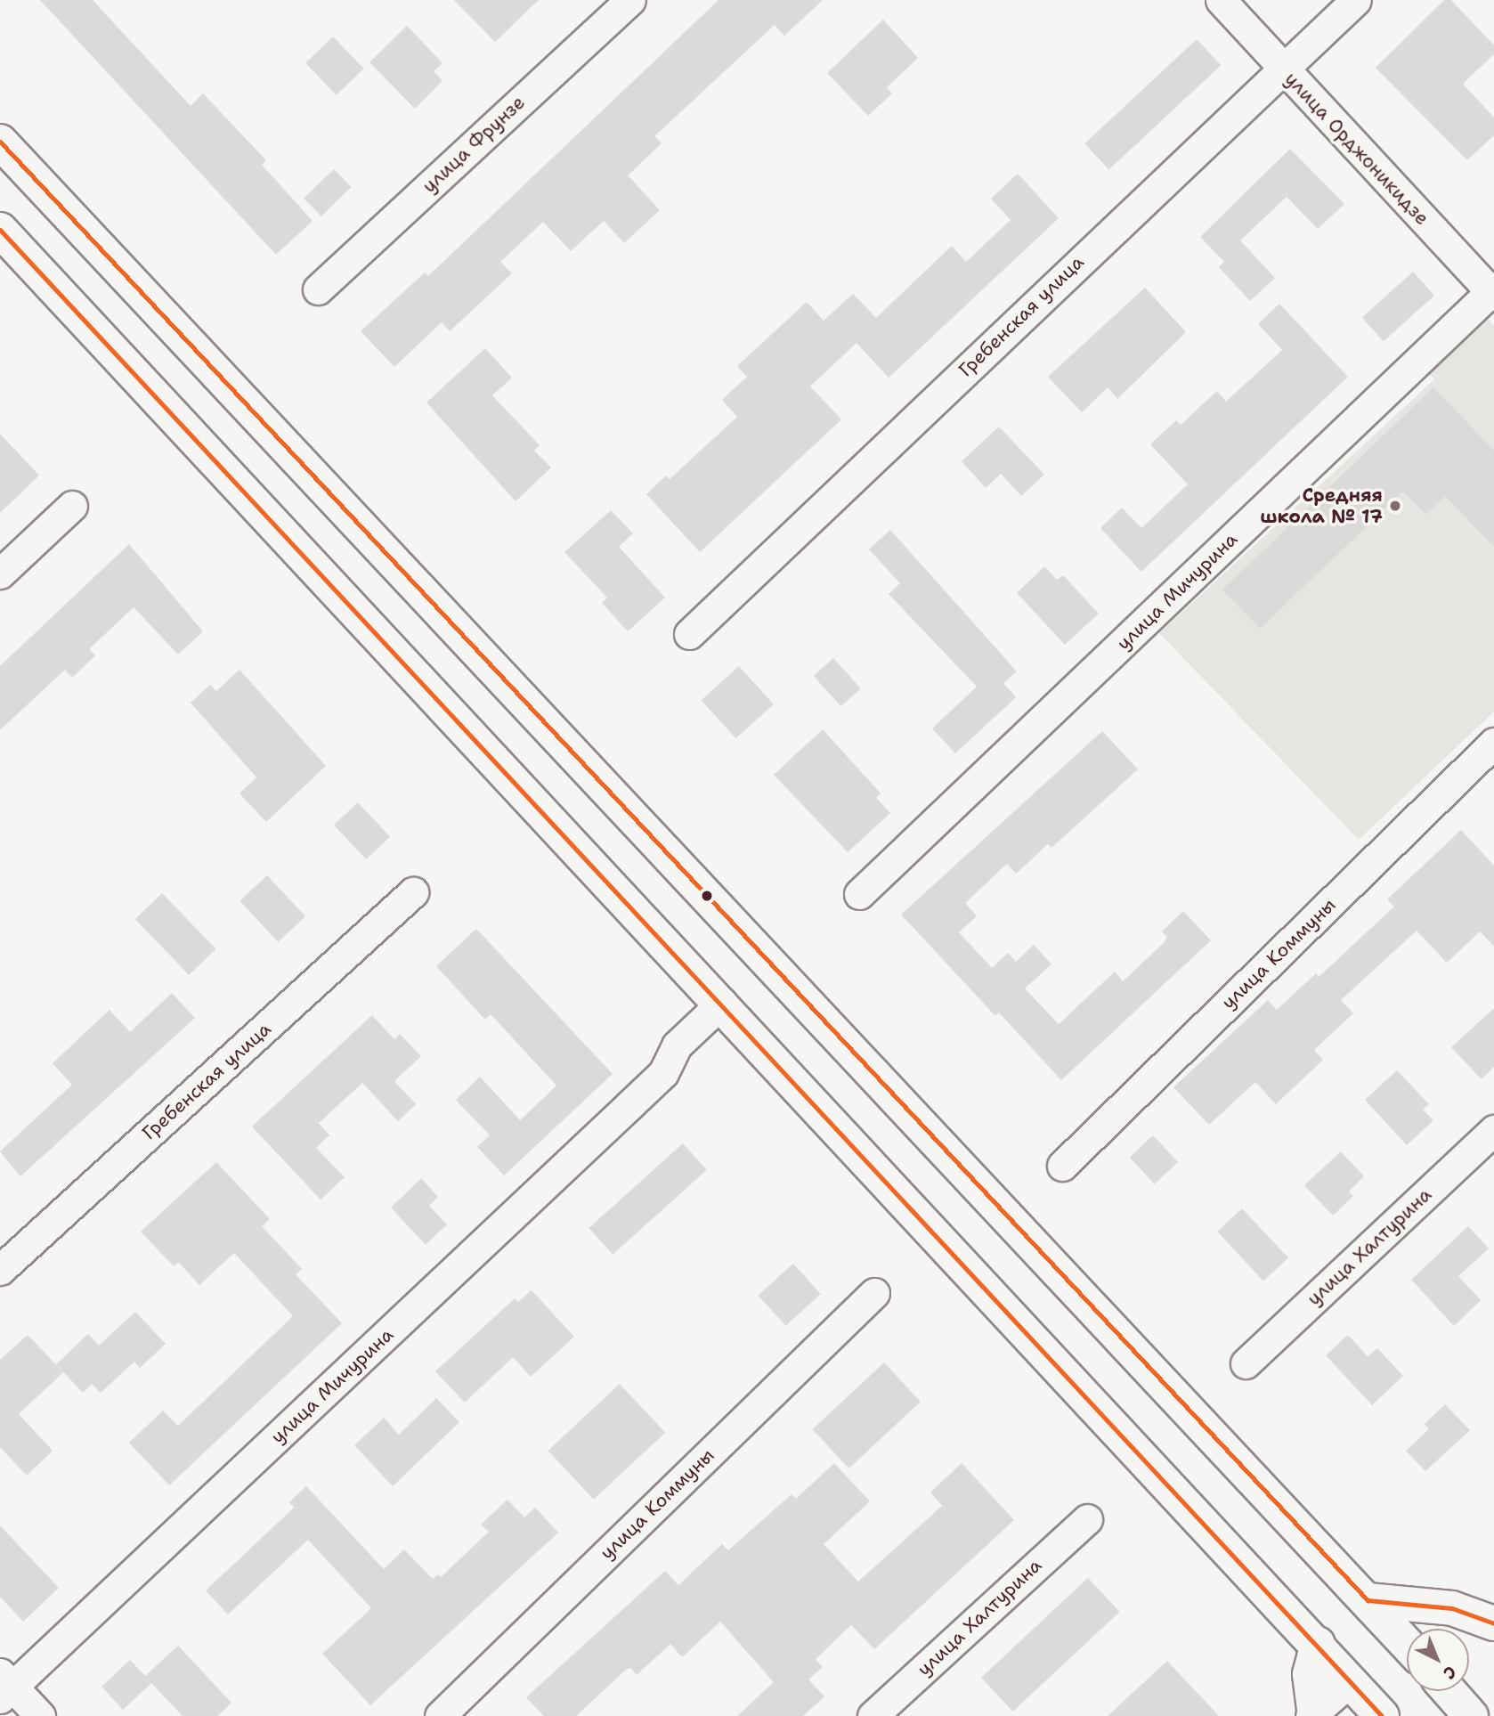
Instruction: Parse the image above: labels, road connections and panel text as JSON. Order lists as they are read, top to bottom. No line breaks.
{"streets":{"street":["улица Фрунзе","улица Орджоникидзе","Гребенская улица","улица Мичурина","улица Коммуны","улица Халтурина"]},"crossings":[["улица Орджоникидзе","Гребенская улица"],["улица Орджоникидзе","улица Мичурина"]],"places":["Средняя школа № 17"],"north":"bottom right"}
